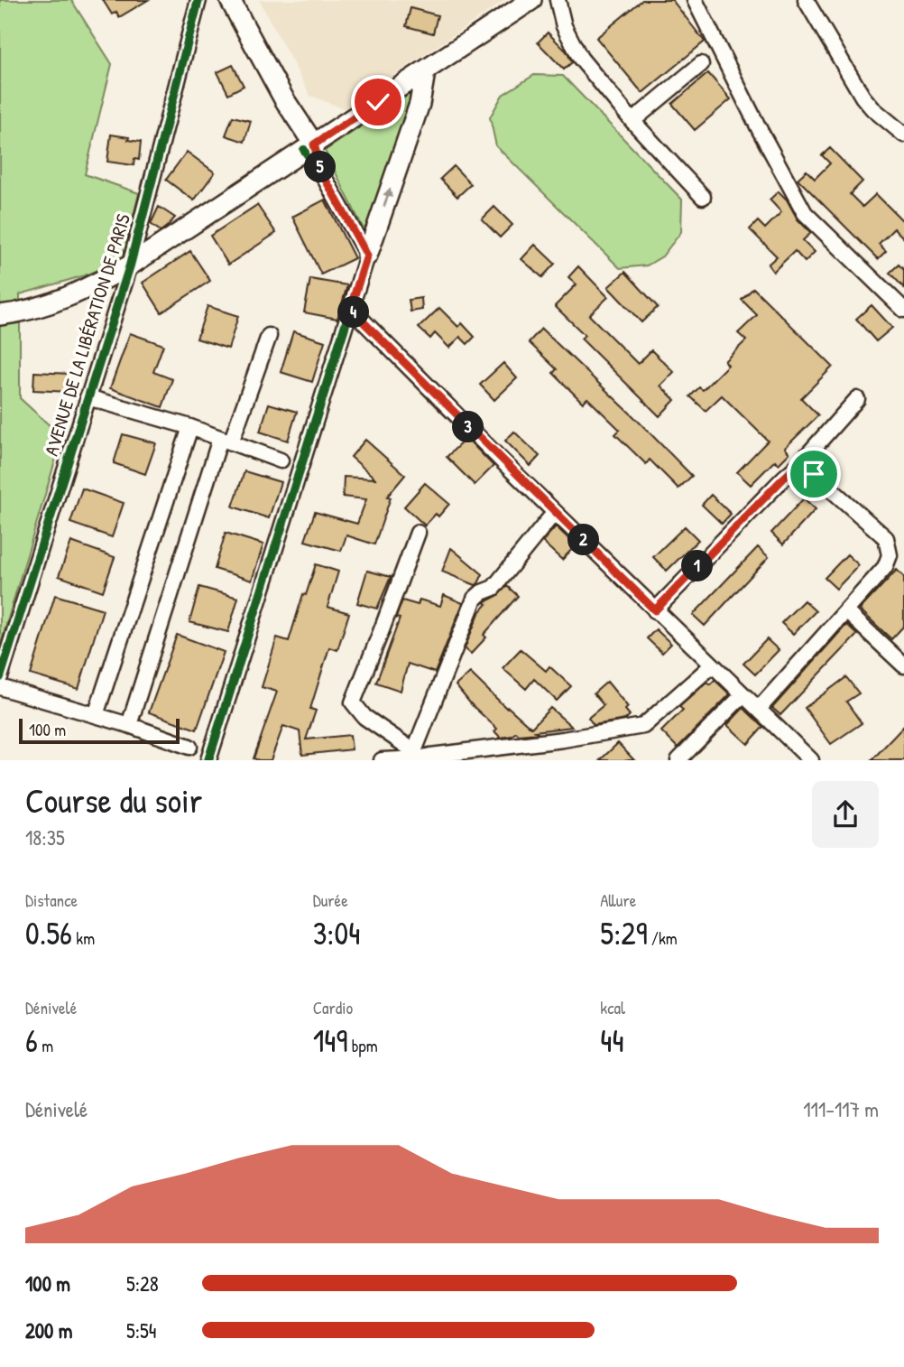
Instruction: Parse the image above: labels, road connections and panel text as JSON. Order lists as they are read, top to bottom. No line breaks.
{"streets":{"street":["AVENUE DE LA LIBÉRATION DE PARIS"]},"scale_bar":"100 m","page":{"pins":["5","4","3","2","1"],"scale":"100 m","heading":["Course du soir","18:35"],"stats":[["Distance","0.56 km"],["Durée","3:04"],["Allure","5:29 /km"],["Dénivelé","6 m"],["Cardio","149 bpm"],["kcal","44"]],"chart":["Dénivelé","111–117 m"],"list":[{"name":"100 m","note":"5:28"},{"name":"200 m","note":"5:54"}]}}
